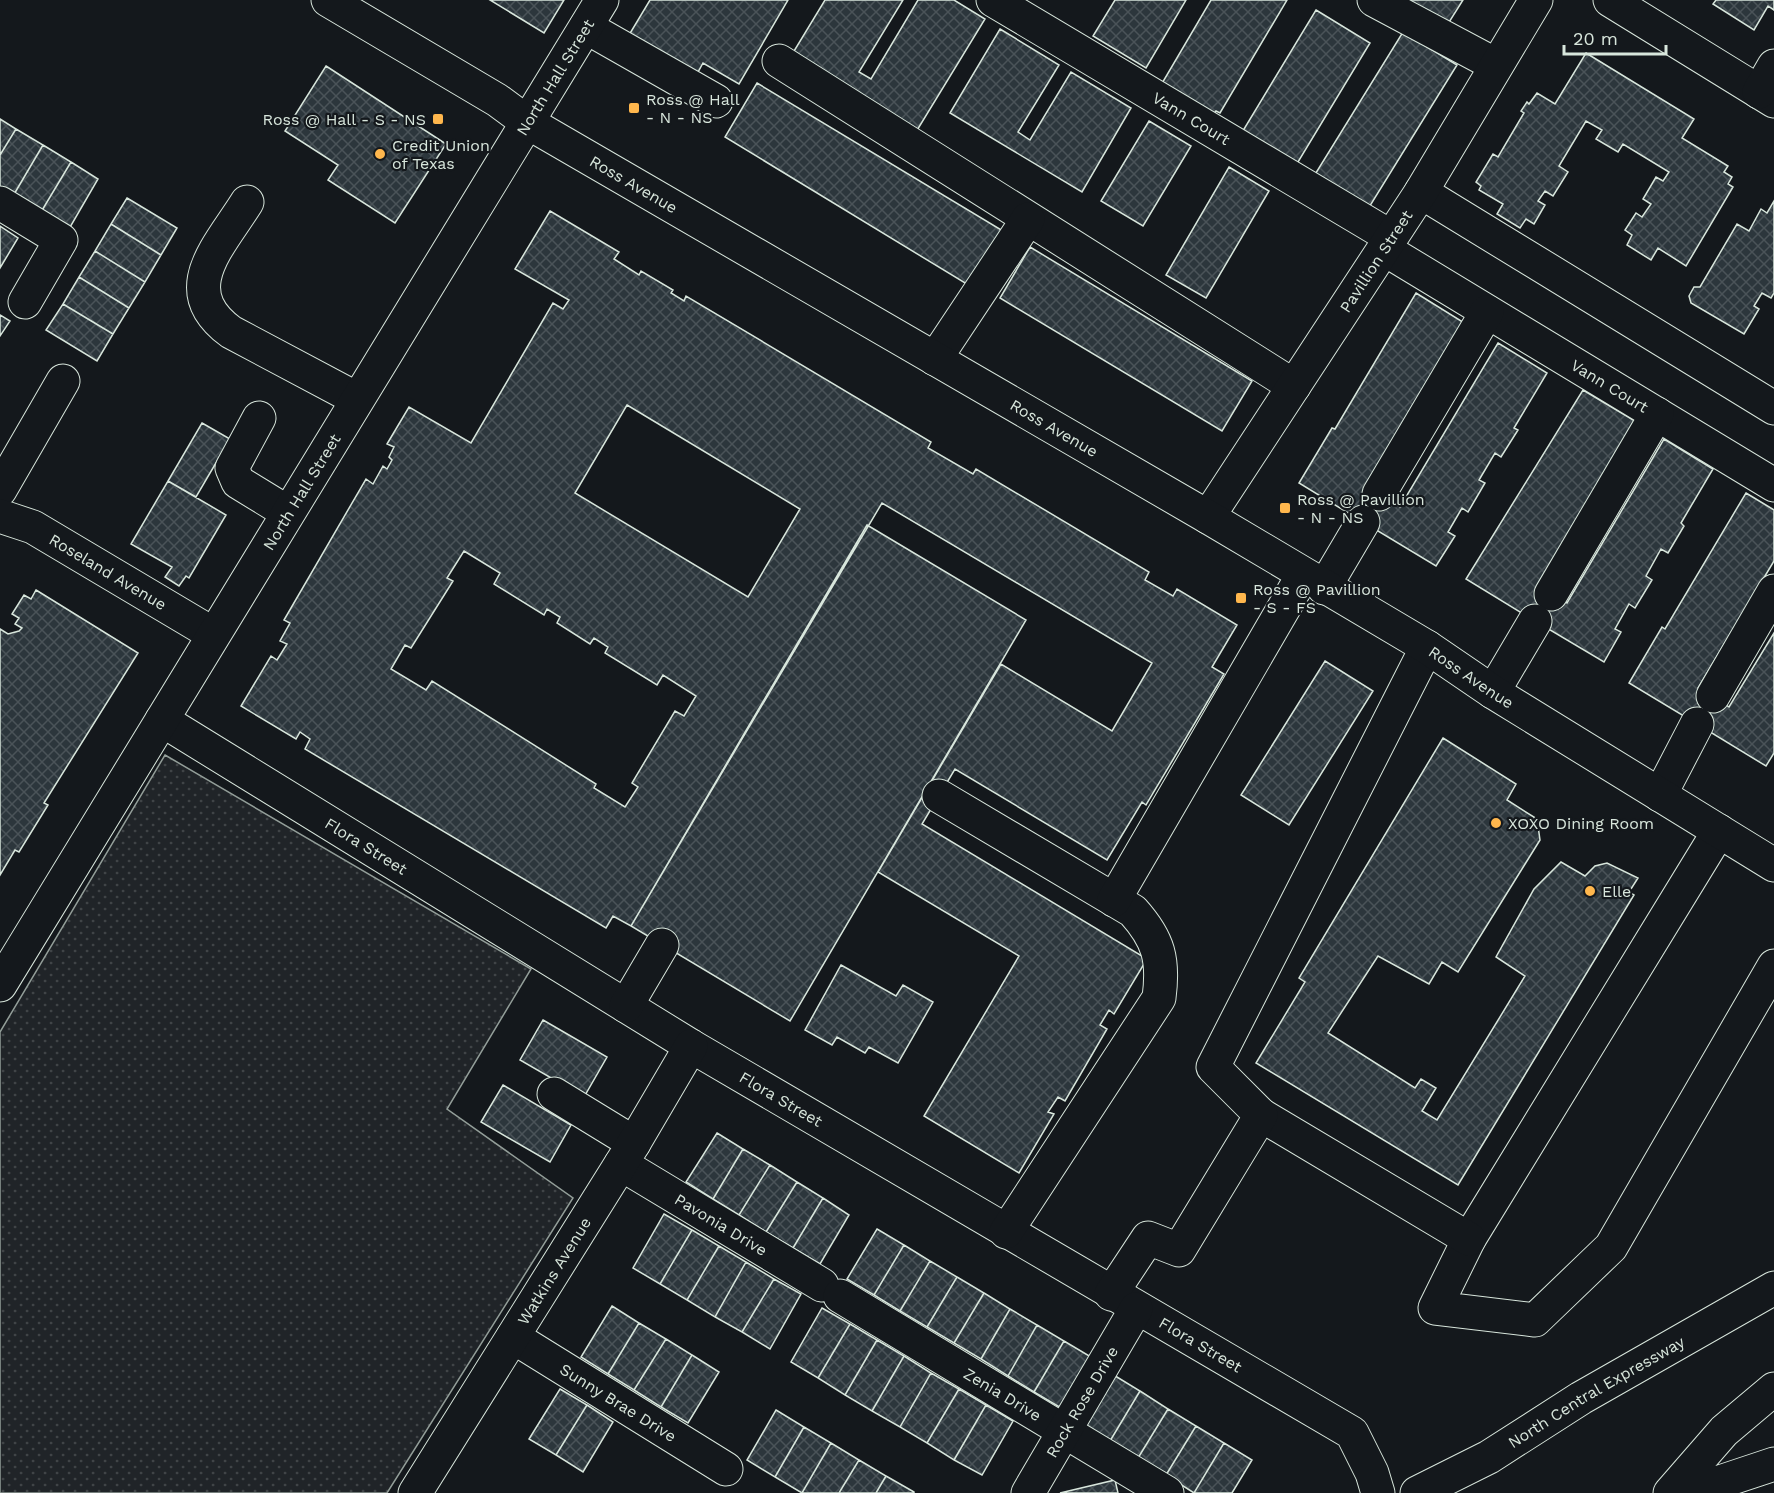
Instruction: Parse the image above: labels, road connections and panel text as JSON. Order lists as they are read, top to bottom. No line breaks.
{"streets":{"main road":["North Hall Street","Vann Court","Ross Avenue","Pavillion Street","Roseland Avenue","Flora Street","Pavonia Drive","Watkins Avenue","North Central Expressway","Zenia Drive","Rock Rose Drive","Sunny Brae Drive"]},"crossings":[["North Hall Street","Ross Avenue"],["North Hall Street","Roseland Avenue"],["North Hall Street","Flora Street"],["Vann Court","Pavillion Street"],["Ross Avenue","Pavillion Street"],["Flora Street","Watkins Avenue"],["Flora Street","Rock Rose Drive"],["Pavonia Drive","Watkins Avenue"],["Pavonia Drive","Zenia Drive"],["Watkins Avenue","Sunny Brae Drive"],["Zenia Drive","Rock Rose Drive"]],"places":{"transit":["Ross @ Hall - N - NS","Ross @ Hall - S - NS","Ross @ Pavillion - N - NS","Ross @ Pavillion - S - FS"],"other":["Credit Union of Texas","XOXO Dining Room","Elle"]},"scale_bar":"20 m"}
